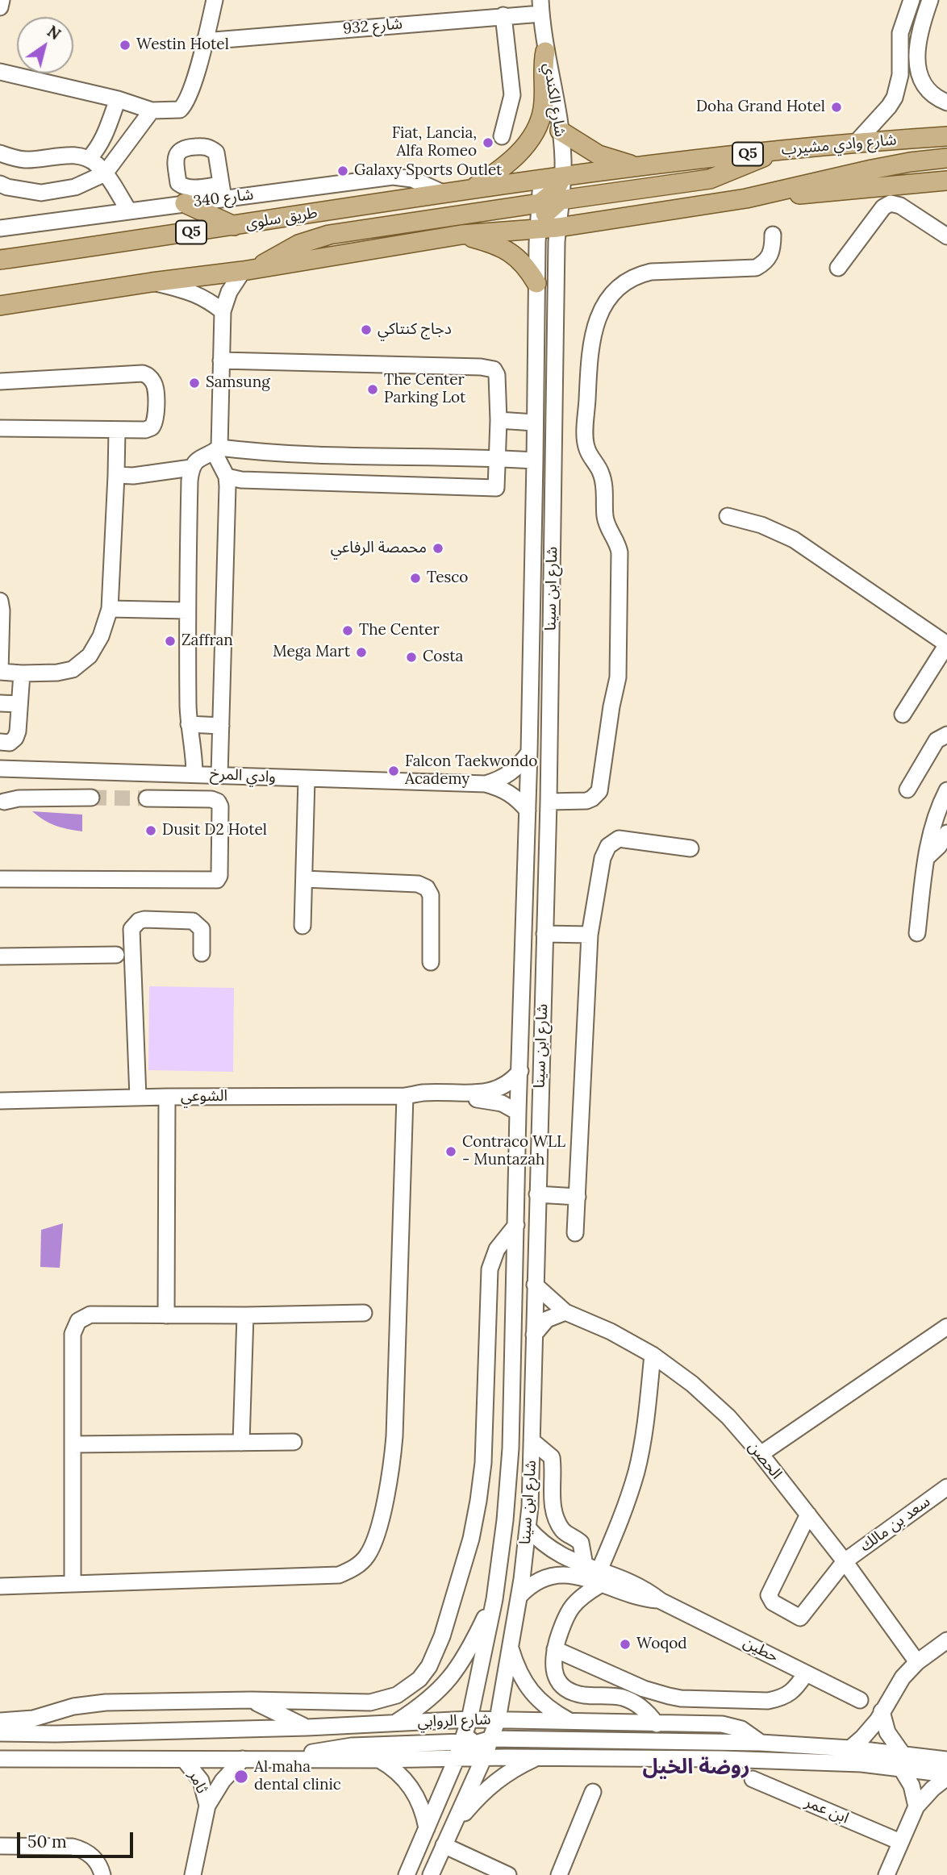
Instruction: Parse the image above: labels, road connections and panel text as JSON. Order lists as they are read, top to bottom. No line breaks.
{"streets":{"main road":["شارع وادي مشيرب","Q5","طريق سلوى"],"street":["شارع 932","شارع الكندي","شارع 340","شارع ابن سينا","وادي المرخ","الشوعي","الحصن","سعد بن مالك","حطين","شارع الروابي","ثامر","ابن عمر"]},"crossings":[["شارع 932","شارع الكندي"],["شارع الكندي","شارع وادي مشيرب"],["شارع الكندي","طريق سلوى"],["شارع الكندي","شارع ابن سينا"],["شارع وادي مشيرب","طريق سلوى"],["شارع وادي مشيرب","شارع ابن سينا"],["شارع 340","طريق سلوى"],["طريق سلوى","شارع ابن سينا"],["شارع ابن سينا","وادي المرخ"],["شارع ابن سينا","الشوعي"],["شارع ابن سينا","الحصن"],["شارع ابن سينا","حطين"],["شارع ابن سينا","شارع الروابي"],["الحصن","سعد بن مالك"]],"districts":["روضة الخيل"],"places":["Westin Hotel","Doha Grand Hotel","Fiat, Lancia, Alfa Romeo","Galaxy Sports Outlet","دجاج كنتاكي","Samsung","The Center Parking Lot","محمصة الرفاعي","Tesco","The Center","Zaffran","Mega Mart","Costa","Falcon Taekwondo Academy","Dusit D2 Hotel","Contraco WLL - Muntazah","Woqod","Al maha dental clinic"],"scale_bar":"50 m","north":"top right"}
